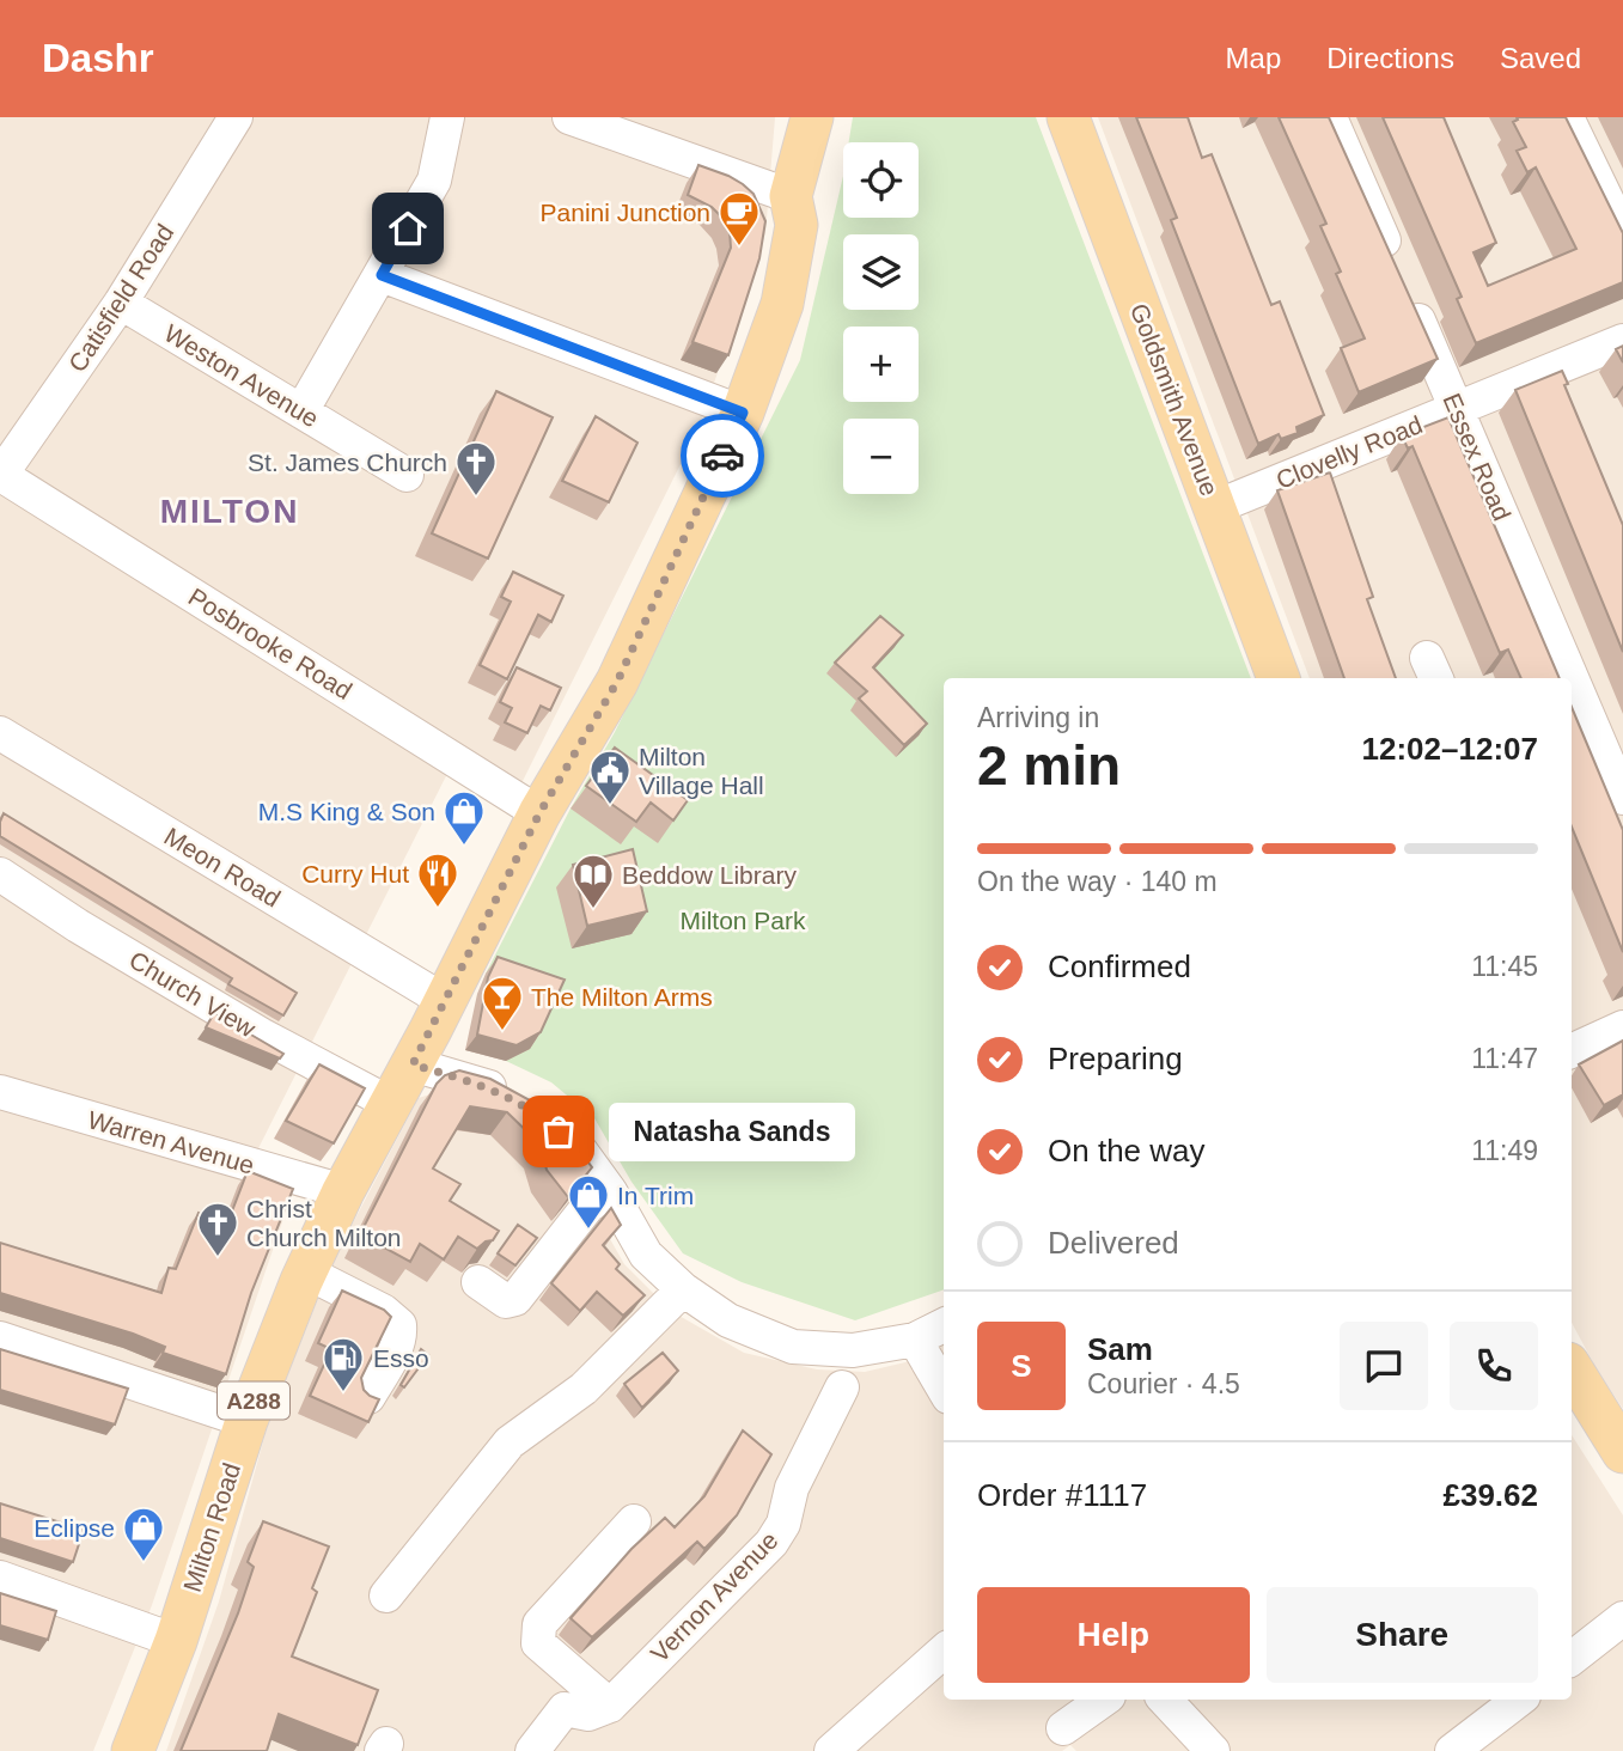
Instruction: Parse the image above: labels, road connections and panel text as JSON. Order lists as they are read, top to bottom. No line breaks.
{"streets":{"main road":["Goldsmith Avenue","A288","Milton Road"],"street":["Catisfield Road","Weston Avenue","Clovelly Road","Essex Road","Posbrooke Road","Meon Road","Church View","Warren Avenue","Vernon Avenue"]},"crossings":[["Catisfield Road","Weston Avenue"],["Catisfield Road","Posbrooke Road"],["Goldsmith Avenue","Clovelly Road"],["Clovelly Road","Essex Road"],["Posbrooke Road","Milton Road"],["Meon Road","Milton Road"],["Church View","Milton Road"],["Warren Avenue","Milton Road"]],"districts":["MILTON"],"parks":["Milton Park"],"places":{"cafe":["Panini Junction"],"church":["St. James Church","Christ Church Milton"],"public building":["Milton Village Hall"],"shop":["M.S King & Son","In Trim","Eclipse"],"restaurant":["Curry Hut"],"library":["Beddow Library"],"bar":["The Milton Arms"],"other":["Natasha Sands"],"fuel station":["Esso"]},"page":{"header":"Dashr","nav":["Map","Directions","Saved"],"map_buttons":["+","−"],"heading":["2 min","Arriving in","12:02–12:07"],"panel":["Sam","Courier · 4.5","Order #1117","£39.62"],"bar":"On the way · 140 m","list":[["Confirmed","11:45"],["Preparing","11:47"],["On the way","11:49"],"Delivered"],"bubble":"Natasha Sands","round":"S","buttons":["Help","Share"]}}
